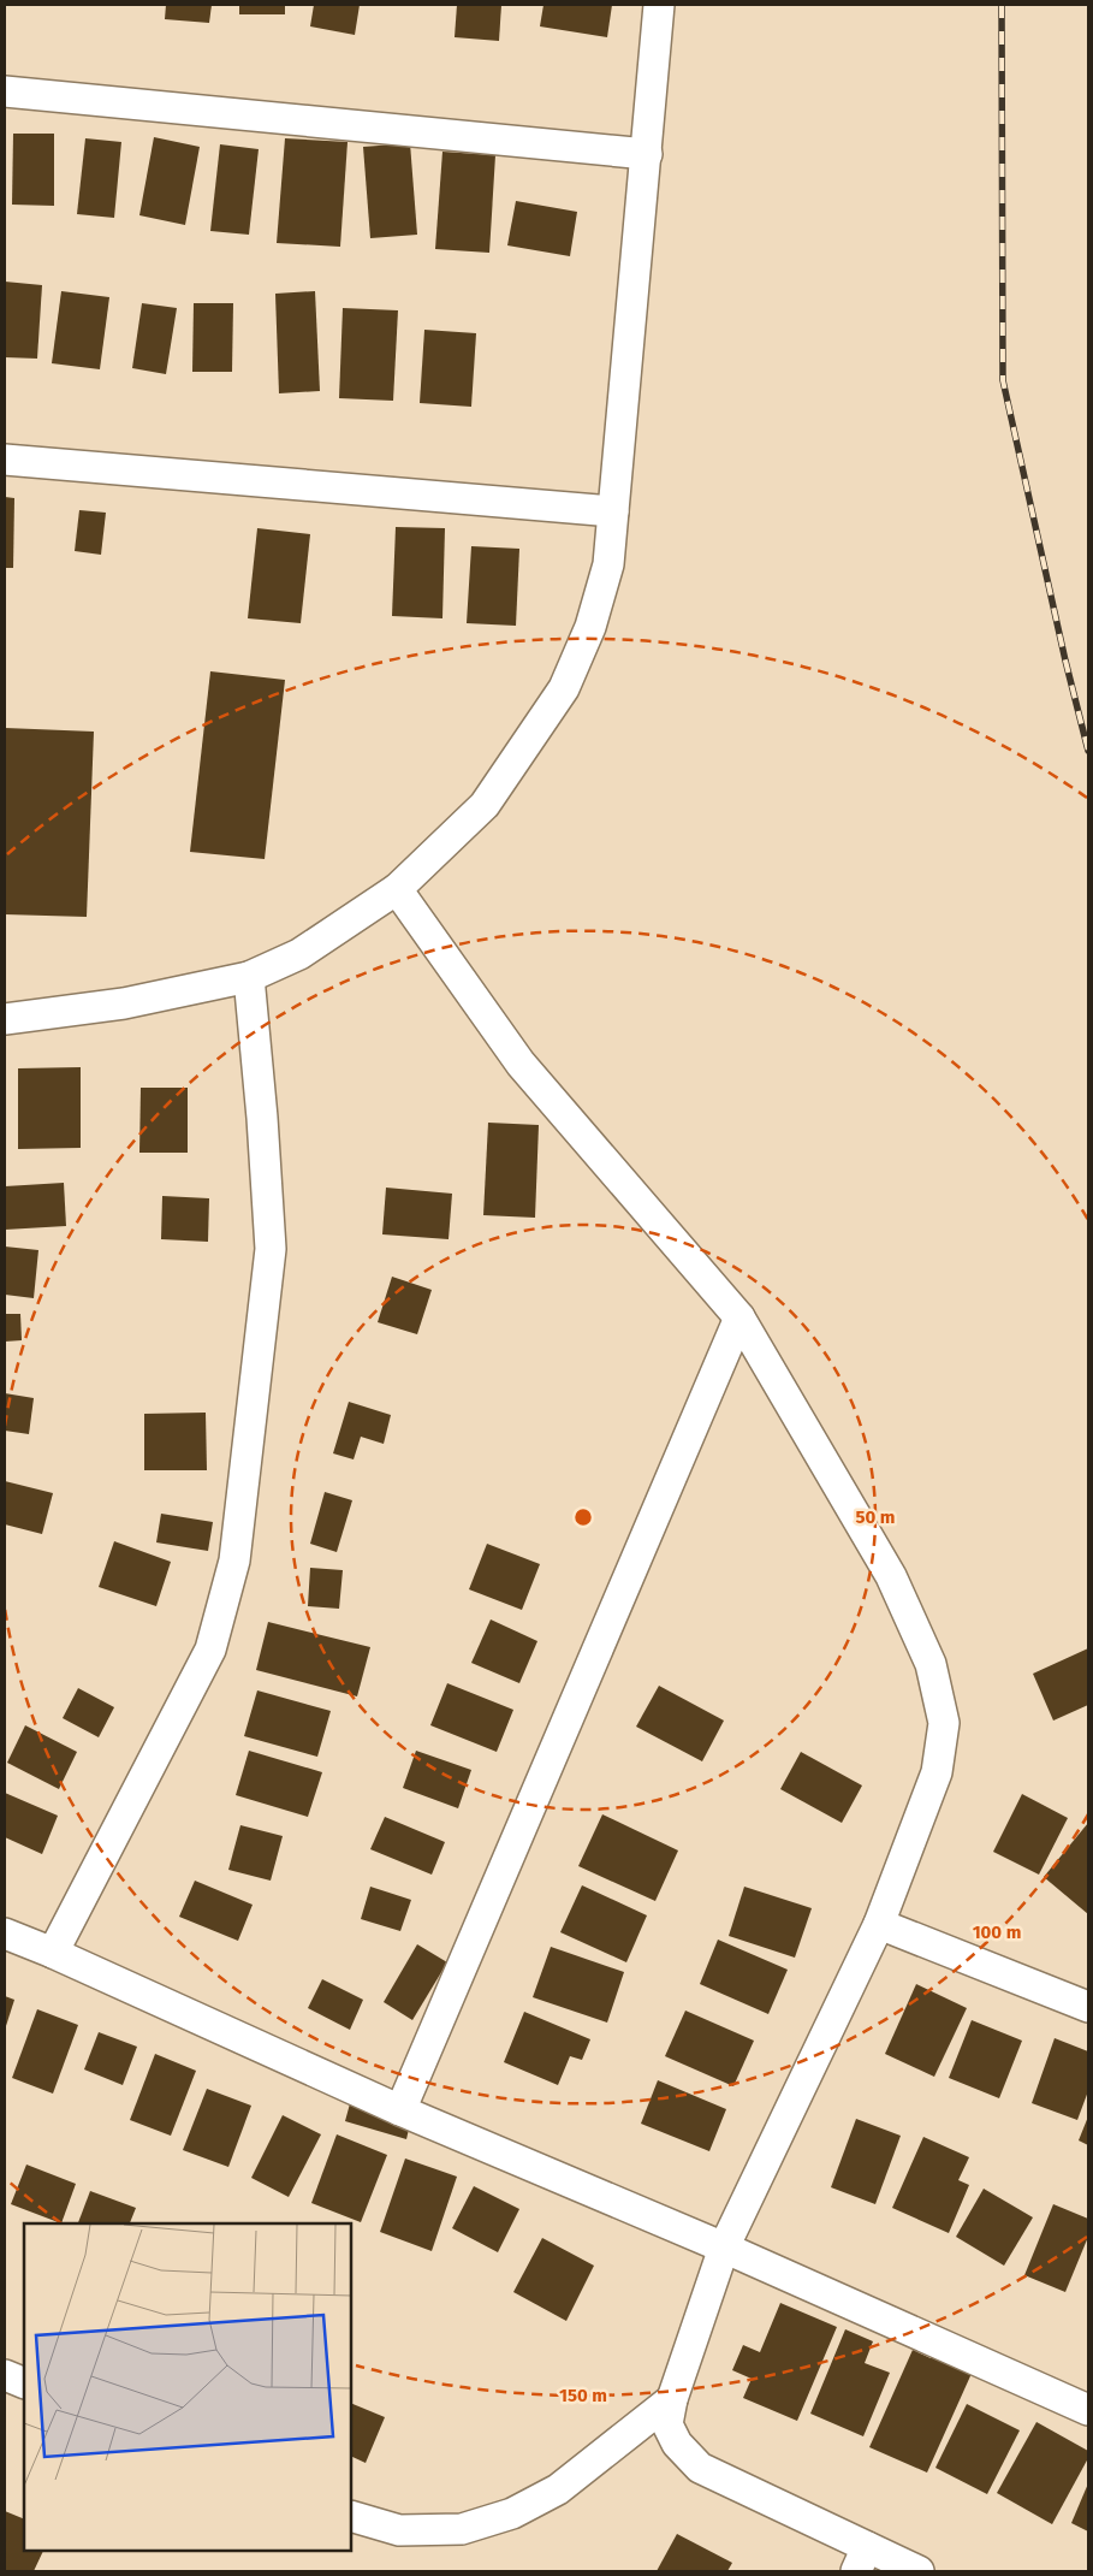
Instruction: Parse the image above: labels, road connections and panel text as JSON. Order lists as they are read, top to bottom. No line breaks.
{"rings":["50 m","100 m","150 m"]}
